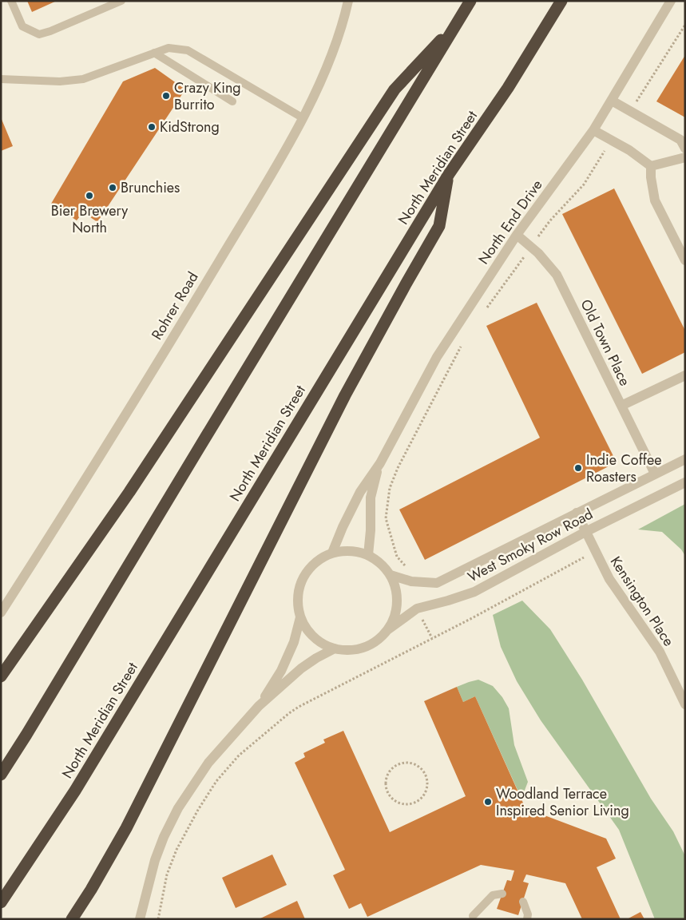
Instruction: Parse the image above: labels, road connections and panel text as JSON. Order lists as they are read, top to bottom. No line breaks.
{"streets":{"highway":["North Meridian Street"],"street":["North End Drive","Rohrer Road","Old Town Place","West Smoky Row Road","Kensington Place"]},"crossings":[["North End Drive","Old Town Place"],["North End Drive","West Smoky Row Road"],["Old Town Place","West Smoky Row Road"],["West Smoky Row Road","Kensington Place"]],"places":["Crazy King Burrito","KidStrong","Brunchies","Bier Brewery North","Indie Coffee Roasters","Woodland Terrace Inspired Senior Living"]}
